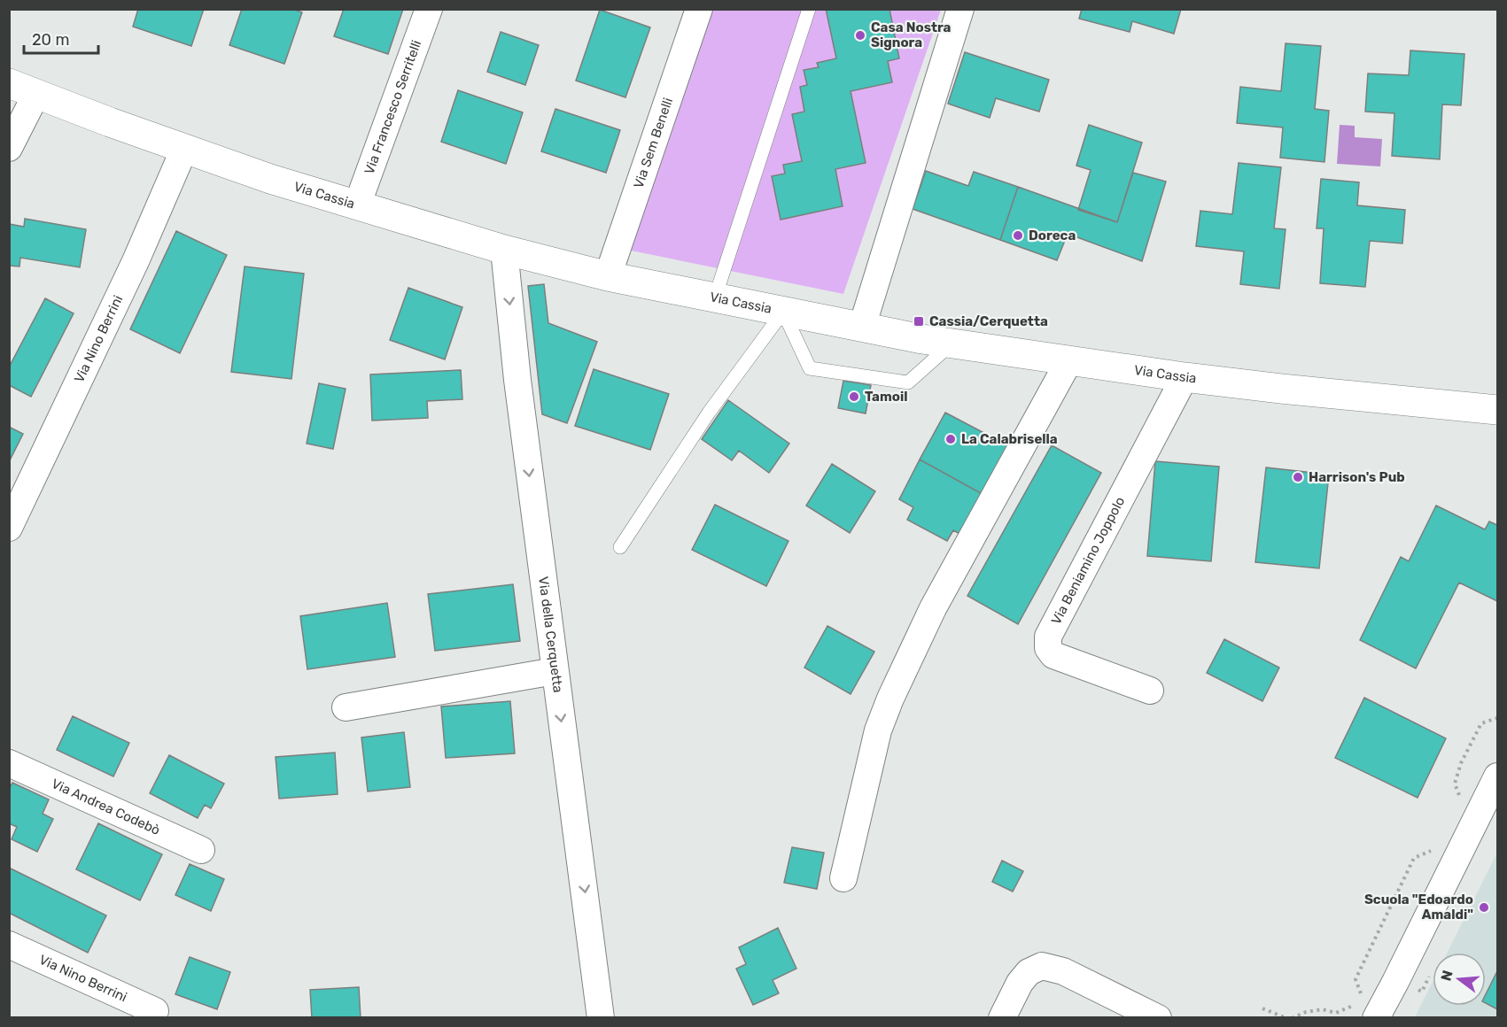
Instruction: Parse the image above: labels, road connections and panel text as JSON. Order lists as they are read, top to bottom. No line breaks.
{"streets":{"main road":["Via Cassia"],"street":["Via Francesco Serritelli","Via Sem Benelli","Via Nino Berrini","Via Beniamino Joppolo","Via della Cerquetta","Via Andrea Codebò"]},"crossings":[["Via Francesco Serritelli","Via Cassia"],["Via Sem Benelli","Via Cassia"],["Via Cassia","Via Nino Berrini"],["Via Cassia","Via Beniamino Joppolo"],["Via Cassia","Via della Cerquetta"]],"one_way":["Via della Cerquetta"],"places":{"other":["Casa Nostra Signora","Doreca","Tamoil","La Calabrisella","Harrison's Pub","Scuola \"Edoardo Amaldi\""],"transit":["Cassia/Cerquetta"]},"scale_bar":"20 m","north":"left"}
